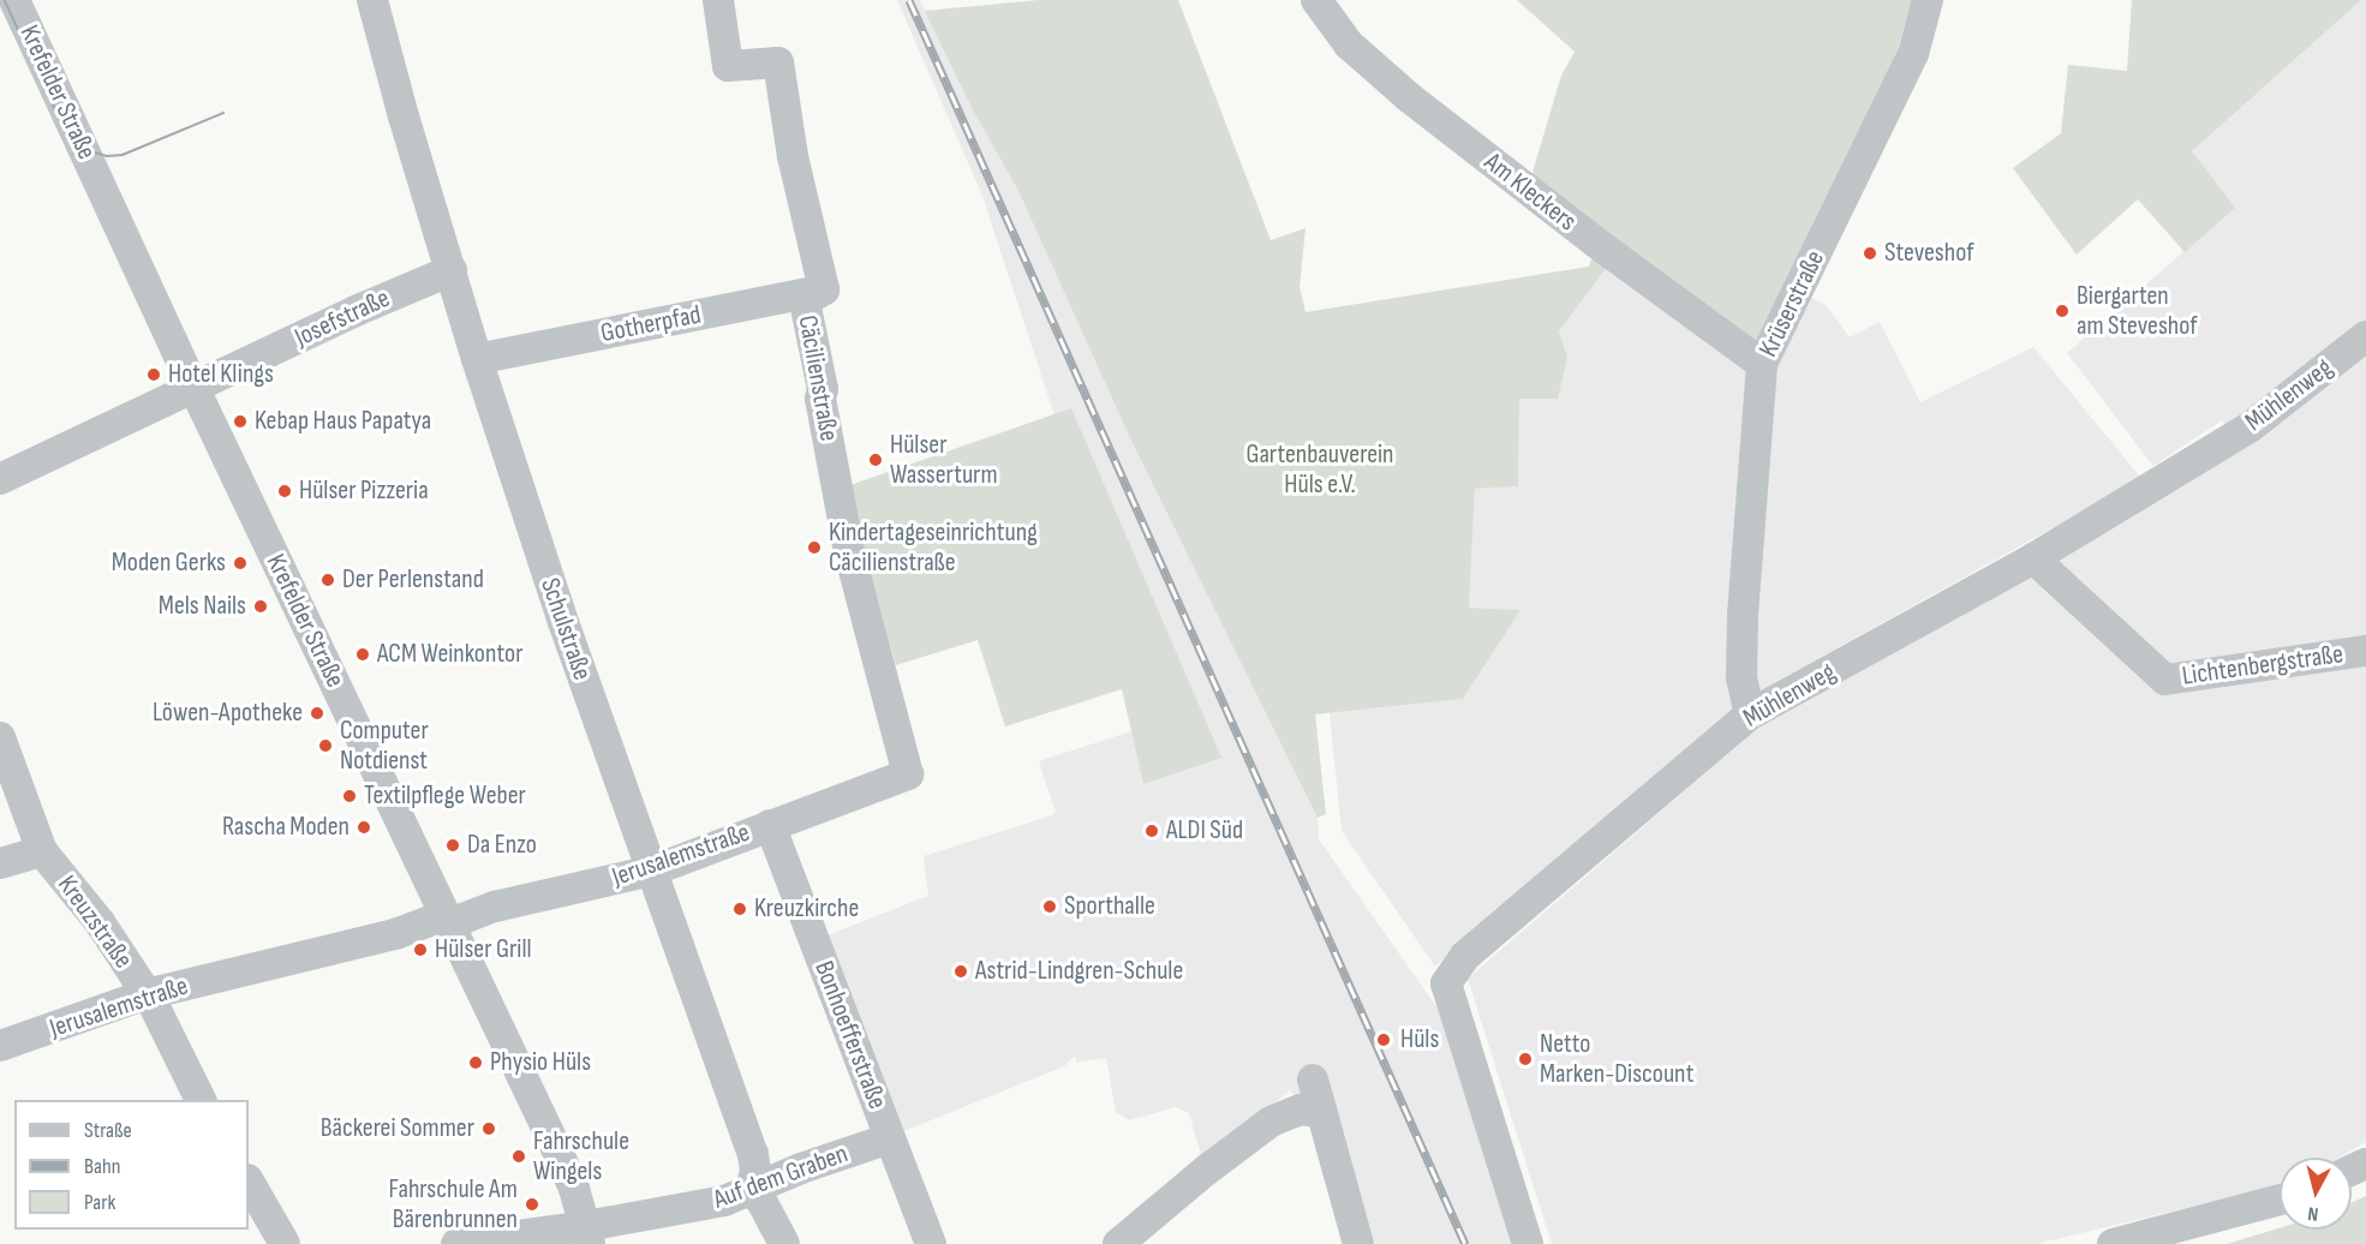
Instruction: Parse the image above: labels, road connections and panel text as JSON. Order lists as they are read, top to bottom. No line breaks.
{"streets":{"street":["Krefelder Straße","Am Kleckers","Krüserstraße","Josefstraße","Gotherpfad","Cäcilienstraße","Mühlenweg","Schulstraße","Lichtenbergstraße","Jerusalemstraße","Kreuzstraße","Bonhoefferstraße","Auf dem Graben"]},"crossings":[["Krefelder Straße","Josefstraße"],["Krefelder Straße","Jerusalemstraße"],["Krefelder Straße","Auf dem Graben"],["Am Kleckers","Krüserstraße"],["Krüserstraße","Mühlenweg"],["Josefstraße","Schulstraße"],["Gotherpfad","Cäcilienstraße"],["Gotherpfad","Schulstraße"],["Cäcilienstraße","Jerusalemstraße"],["Mühlenweg","Lichtenbergstraße"],["Schulstraße","Jerusalemstraße"],["Schulstraße","Auf dem Graben"],["Jerusalemstraße","Kreuzstraße"],["Jerusalemstraße","Bonhoefferstraße"],["Bonhoefferstraße","Auf dem Graben"]],"parks":["Gartenbauverein Hüls e.V."],"places":["Steveshof","Biergarten am Steveshof","Hotel Klings","Kebap Haus Papatya","Hülser Wasserturm","Hülser Pizzeria","Kindertageseinrichtung Cäcilienstraße","Moden Gerks","Der Perlenstand","Mels Nails","ACM Weinkontor","Löwen-Apotheke","Computer Notdienst","Textilpflege Weber","Rascha Moden","ALDI Süd","Da Enzo","Sporthalle","Kreuzkirche","Hülser Grill","Astrid-Lindgren-Schule","Hüls","Netto Marken-Discount","Physio Hüls","Bäckerei Sommer","Fahrschule Wingels","Fahrschule Am Bärenbrunnen"],"legend":["Straße","Bahn","Park"],"north":"bottom"}
